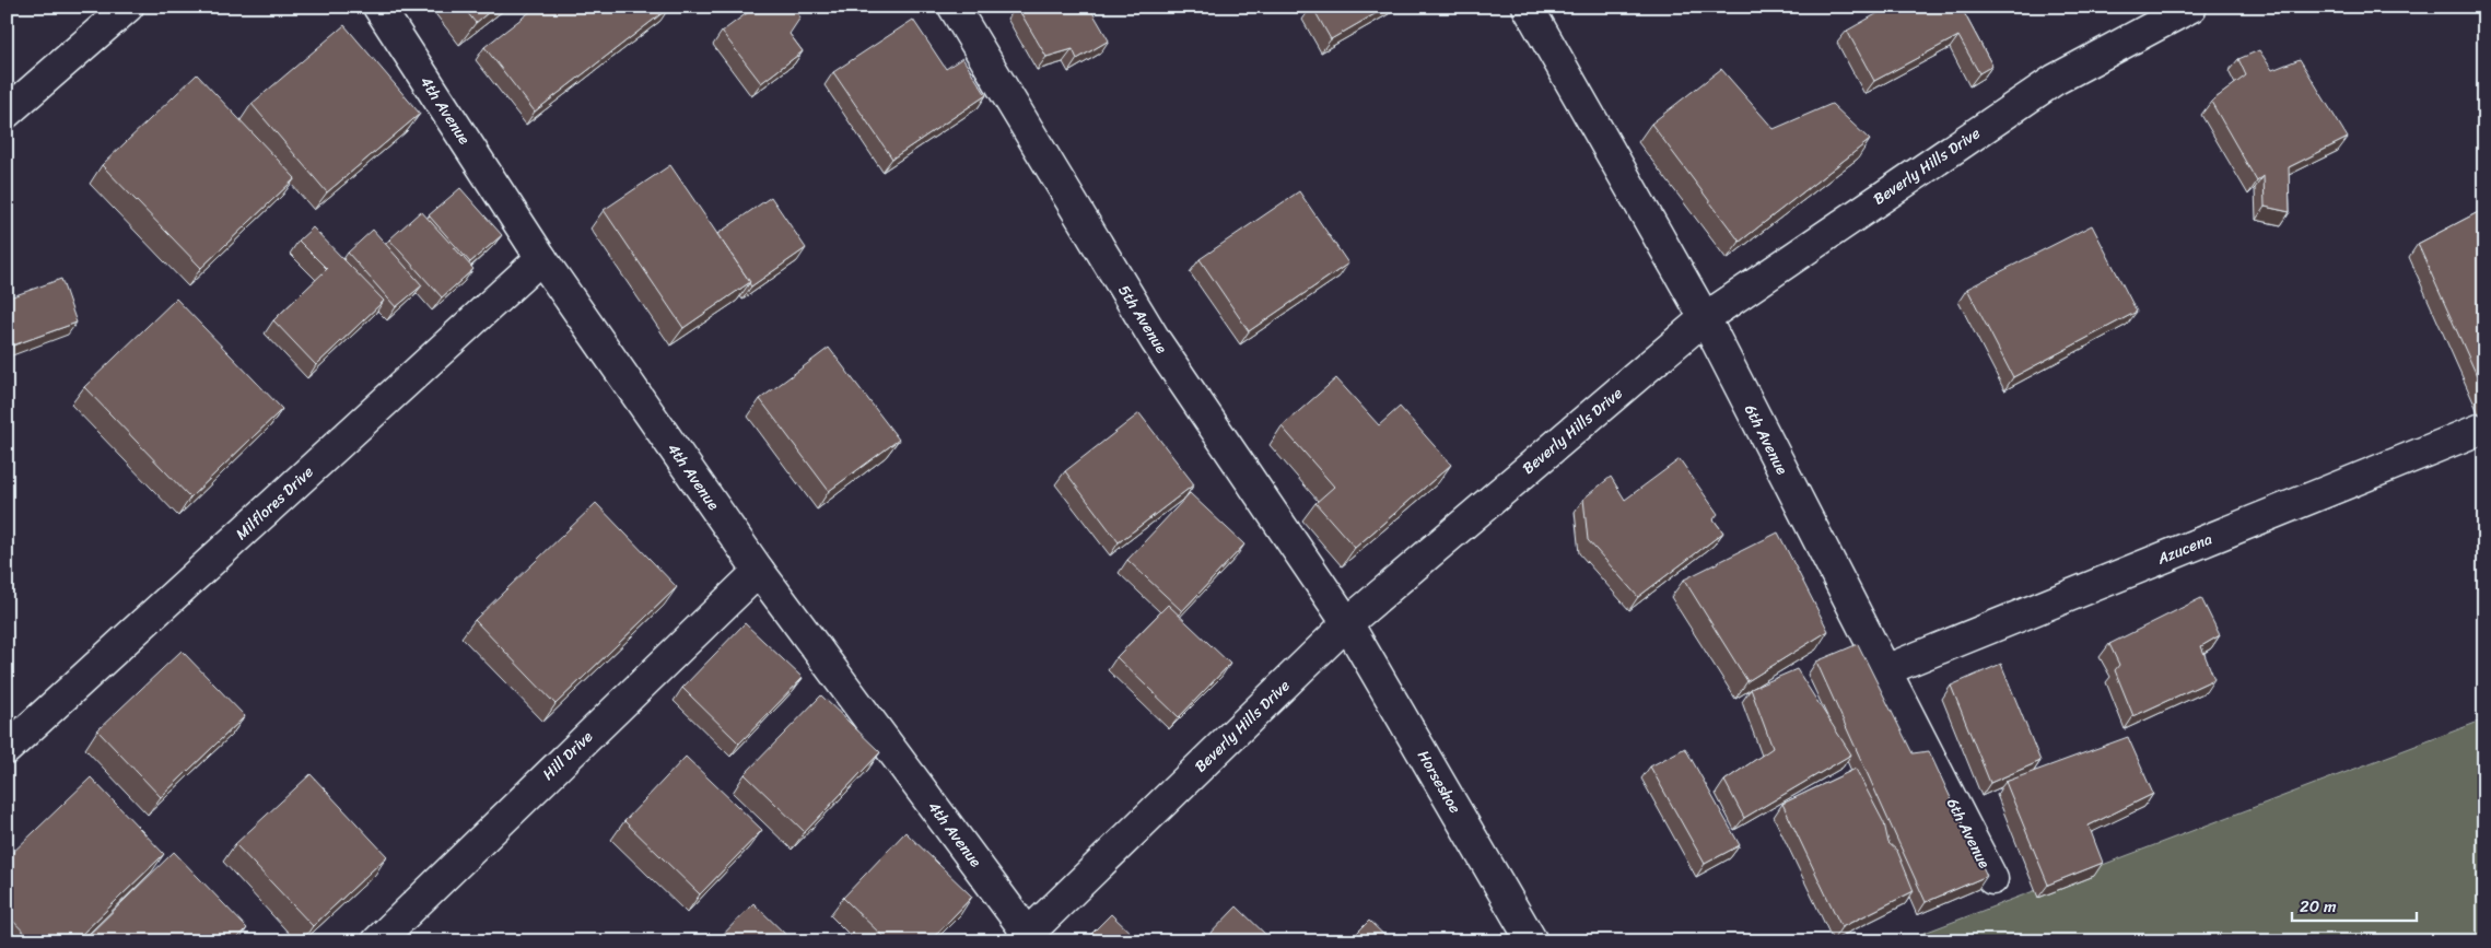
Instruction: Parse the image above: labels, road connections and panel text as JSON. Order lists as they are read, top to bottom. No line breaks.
{"streets":{"street":["4th Avenue","Beverly Hills Drive","5th Avenue","6th Avenue","Milflores Drive","Azucena","Hill Drive","Horseshoe"]},"crossings":[["4th Avenue","Beverly Hills Drive"],["4th Avenue","Milflores Drive"],["4th Avenue","Hill Drive"],["Beverly Hills Drive","5th Avenue"],["Beverly Hills Drive","6th Avenue"],["Beverly Hills Drive","Horseshoe"],["5th Avenue","Horseshoe"],["6th Avenue","Azucena"]],"scale_bar":"20 m"}
